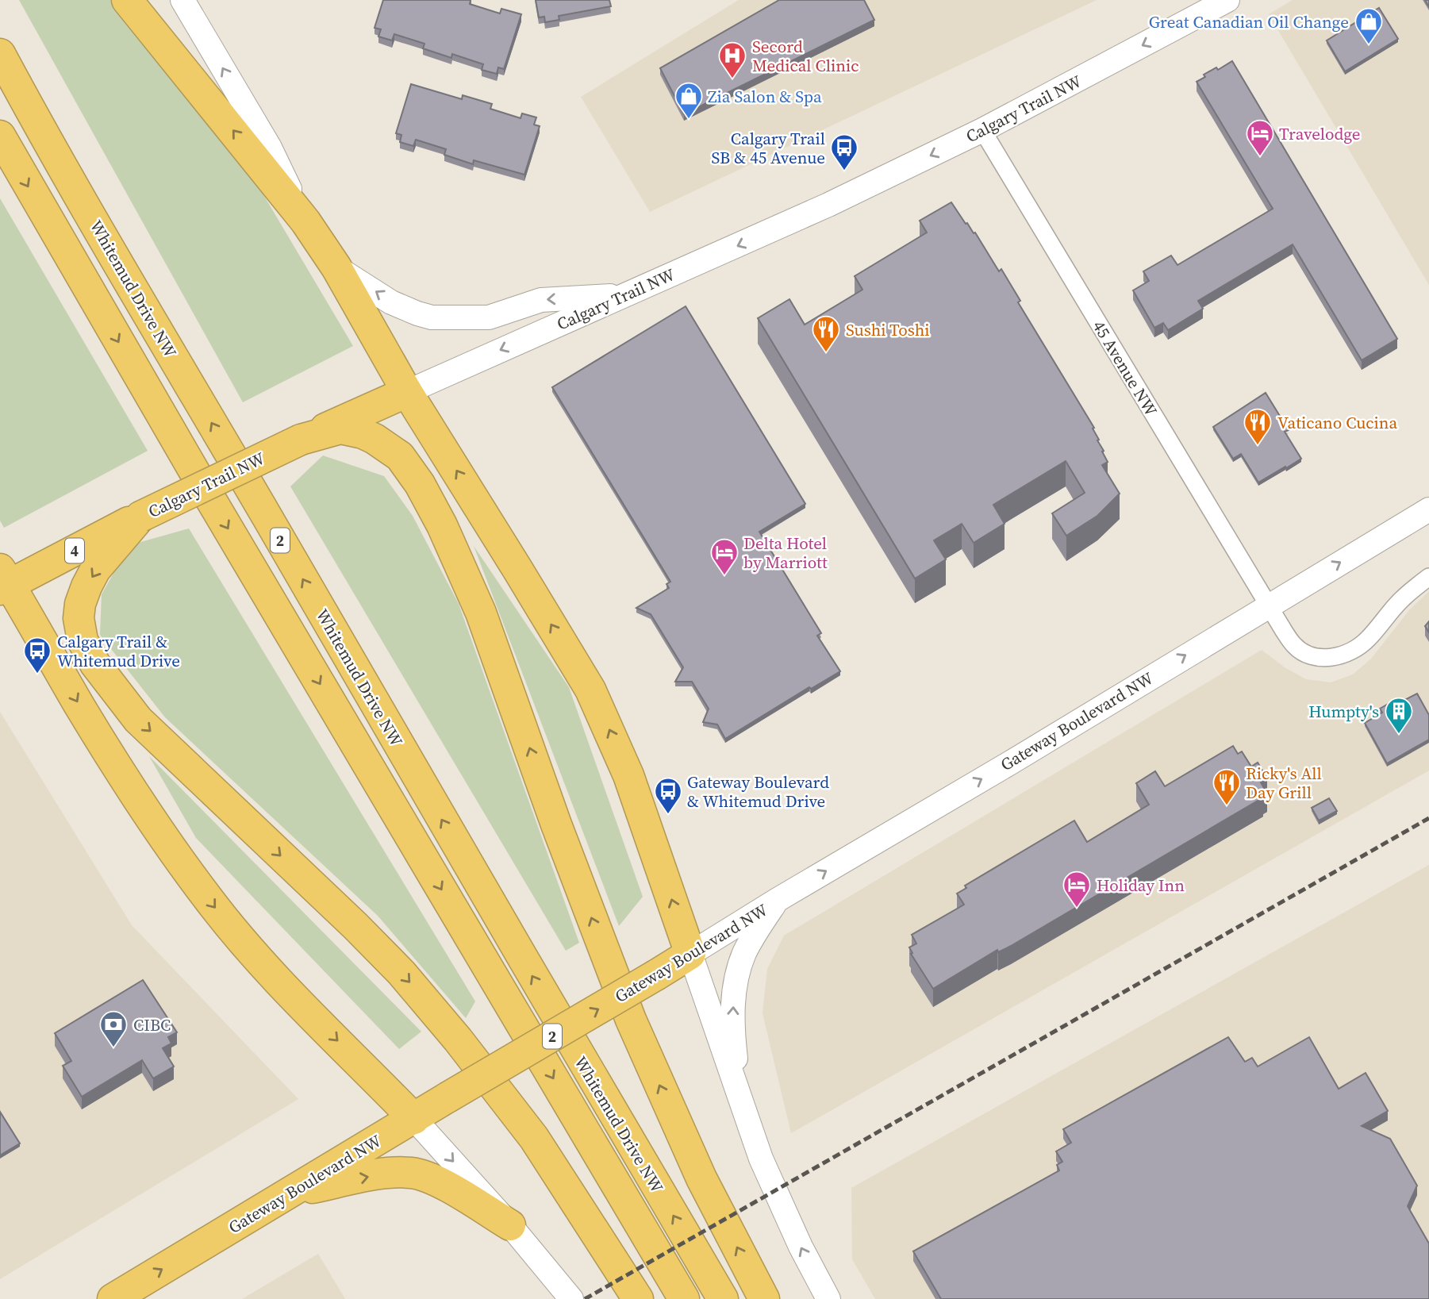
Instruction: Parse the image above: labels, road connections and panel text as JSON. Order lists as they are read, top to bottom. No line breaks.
{"streets":{"highway":["Calgary Trail NW","Whitemud Drive NW","2","4","Gateway Boulevard NW"],"street":["45 Avenue NW"]},"crossings":[["Calgary Trail NW","45 Avenue NW"],["45 Avenue NW","Gateway Boulevard NW"]],"one_way":["Calgary Trail NW","Gateway Boulevard NW"],"places":{"shop":["Great Canadian Oil Change","Zia Salon & Spa"],"hospital":["Secord Medical Clinic"],"hotel":["Travelodge","Delta Hotel by Marriott","Holiday Inn"],"bus stop":["Calgary Trail SB & 45 Avenue","Calgary Trail & Whitemud Drive","Gateway Boulevard & Whitemud Drive"],"restaurant":["Sushi Toshi","Vaticano Cucina","Ricky's All Day Grill"],"building":["Humpty's"],"bank":["CIBC"]}}
